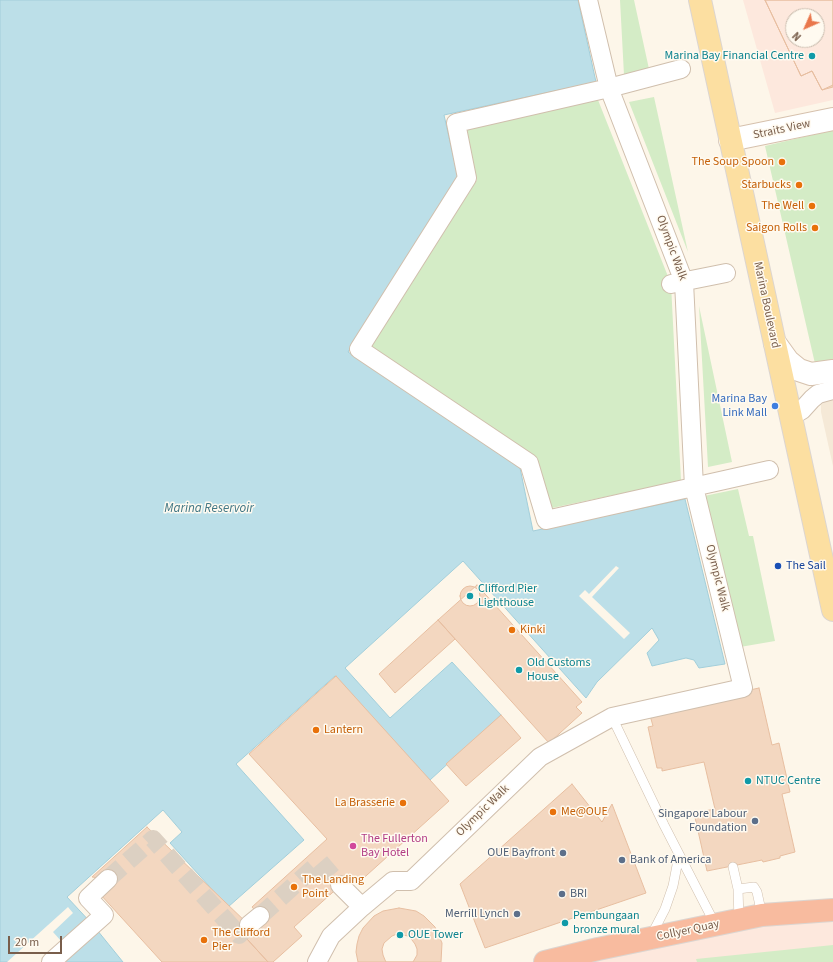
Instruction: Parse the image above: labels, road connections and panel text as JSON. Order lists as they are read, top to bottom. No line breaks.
{"streets":{"highway":["Collyer Quay"],"main road":["Marina Boulevard"],"street":["Straits View","Olympic Walk"]},"crossings":[["Straits View","Marina Boulevard"]],"water":["Marina Reservoir"],"places":["Marina Bay Financial Centre","The Soup Spoon","Starbucks","The Well","Saigon Rolls","Marina Bay Link Mall","The Sail","Clifford Pier Lighthouse","Kinki","Old Customs House","Lantern","NTUC Centre","La Brasserie","Me@OUE","Singapore Labour Foundation","The Fullerton Bay Hotel","OUE Bayfront","Bank of America","The Landing Point","BRI","Merrill Lynch","Pembungaan bronze mural","OUE Tower","The Clifford Pier"],"scale_bar":"20 m","north":"bottom left"}
